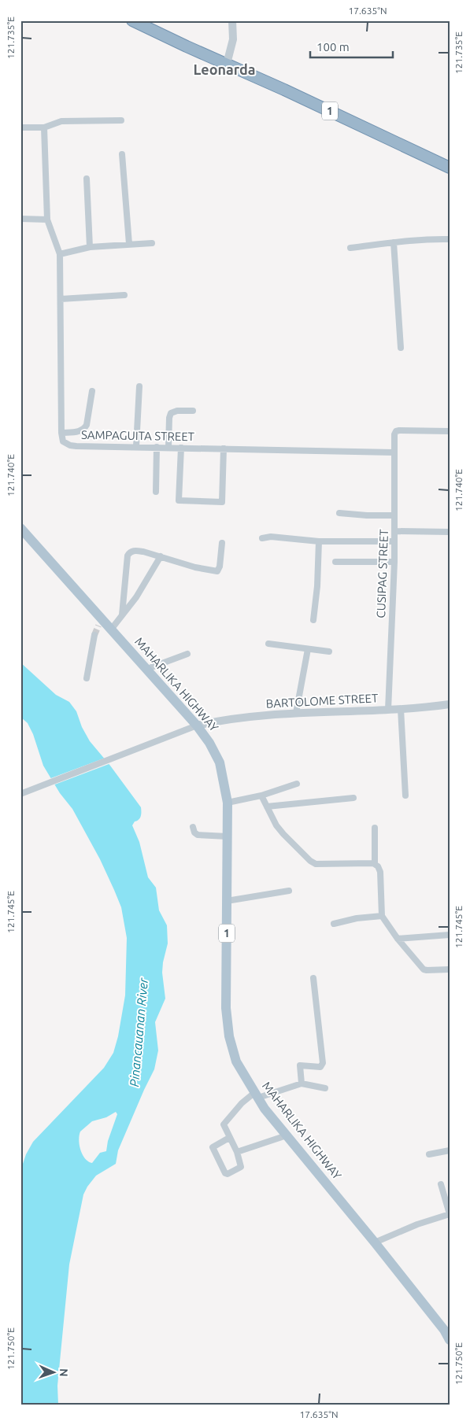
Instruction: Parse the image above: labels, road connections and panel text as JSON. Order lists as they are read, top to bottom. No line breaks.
{"streets":{"highway":["1"],"main road":["MAHARLIKA HIGHWAY"],"street":["SAMPAGUITA STREET","CUSIPAG STREET","BARTOLOME STREET"]},"crossings":[["SAMPAGUITA STREET","CUSIPAG STREET"],["CUSIPAG STREET","BARTOLOME STREET"],["MAHARLIKA HIGHWAY","BARTOLOME STREET"]],"districts":["Leonarda"],"water":["Pinancauanan River"],"scale_bar":"100 m","north":"right","coordinates":["17.635°N","121.735°E","121.740°E","121.745°E","121.750°E"]}
